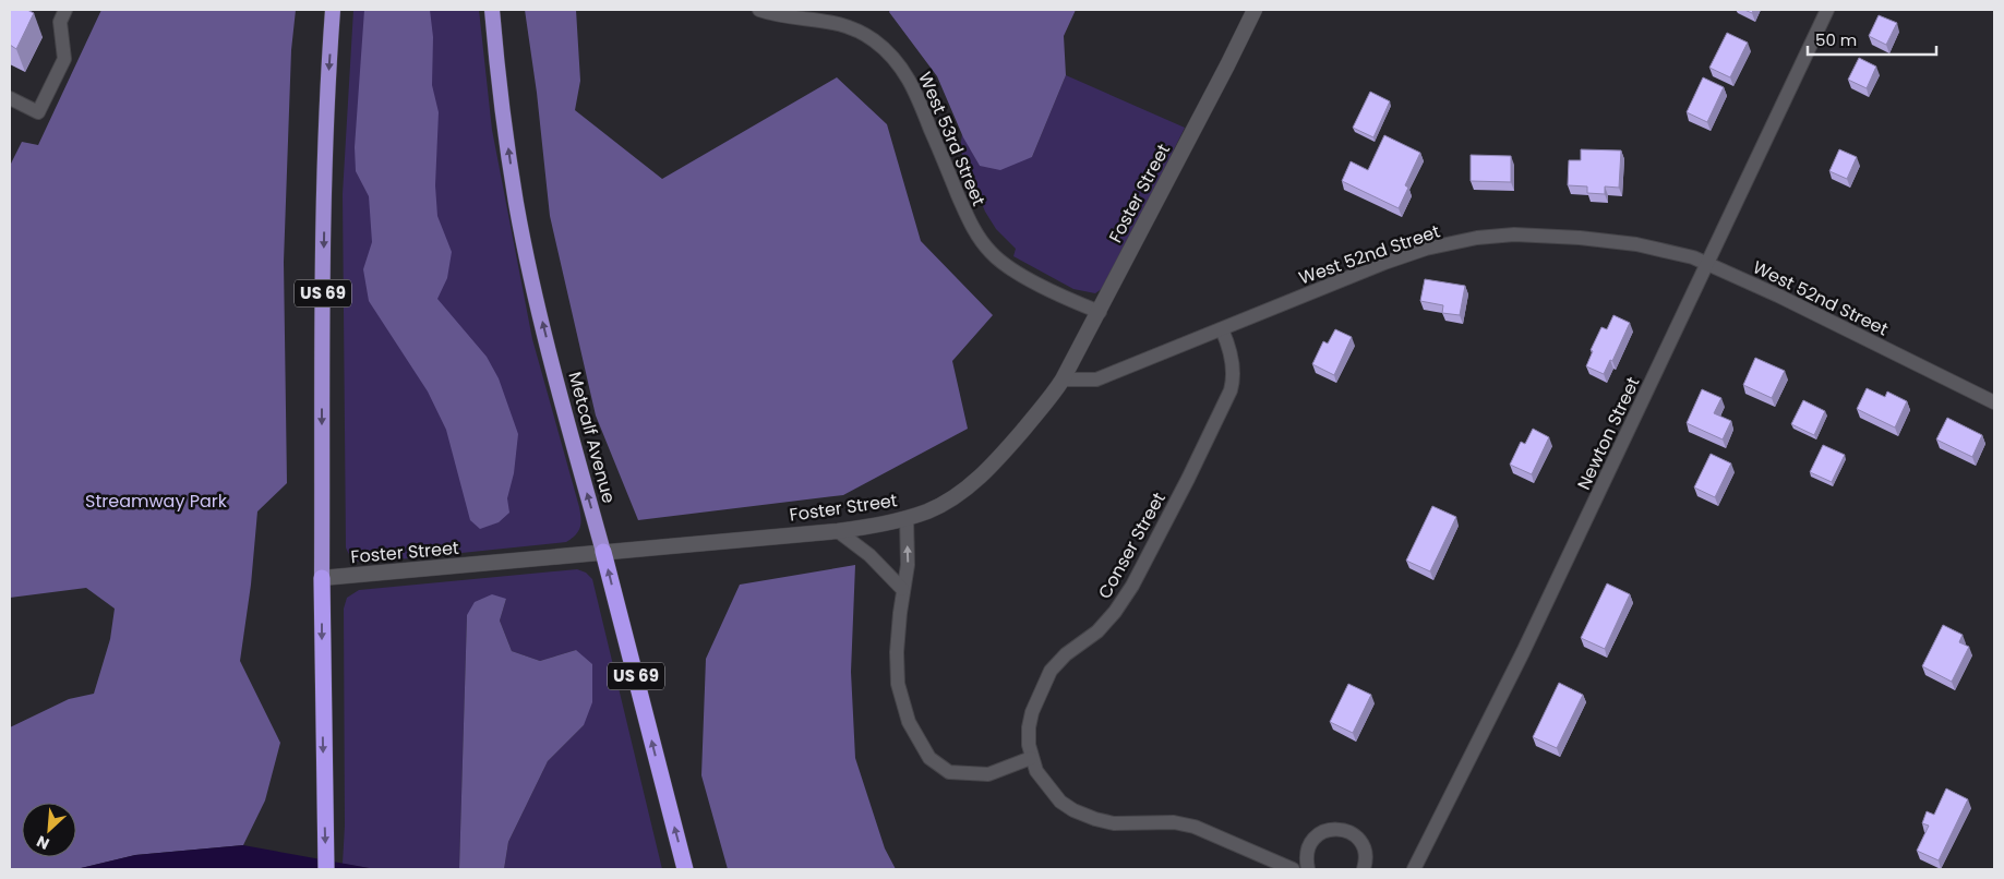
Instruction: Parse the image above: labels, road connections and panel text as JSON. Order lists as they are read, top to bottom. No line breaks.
{"streets":{"highway":["US 69","Metcalf Avenue"],"street":["West 53rd Street","Foster Street","West 52nd Street","Newton Street","Conser Street"]},"crossings":[["West 53rd Street","Foster Street"],["Foster Street","West 52nd Street"],["Foster Street","US 69"],["Foster Street","Metcalf Avenue"],["West 52nd Street","Newton Street"],["West 52nd Street","Conser Street"]],"one_way":["Metcalf Avenue"],"parks":["Streamway Park"],"scale_bar":"50 m","north":"bottom left"}
